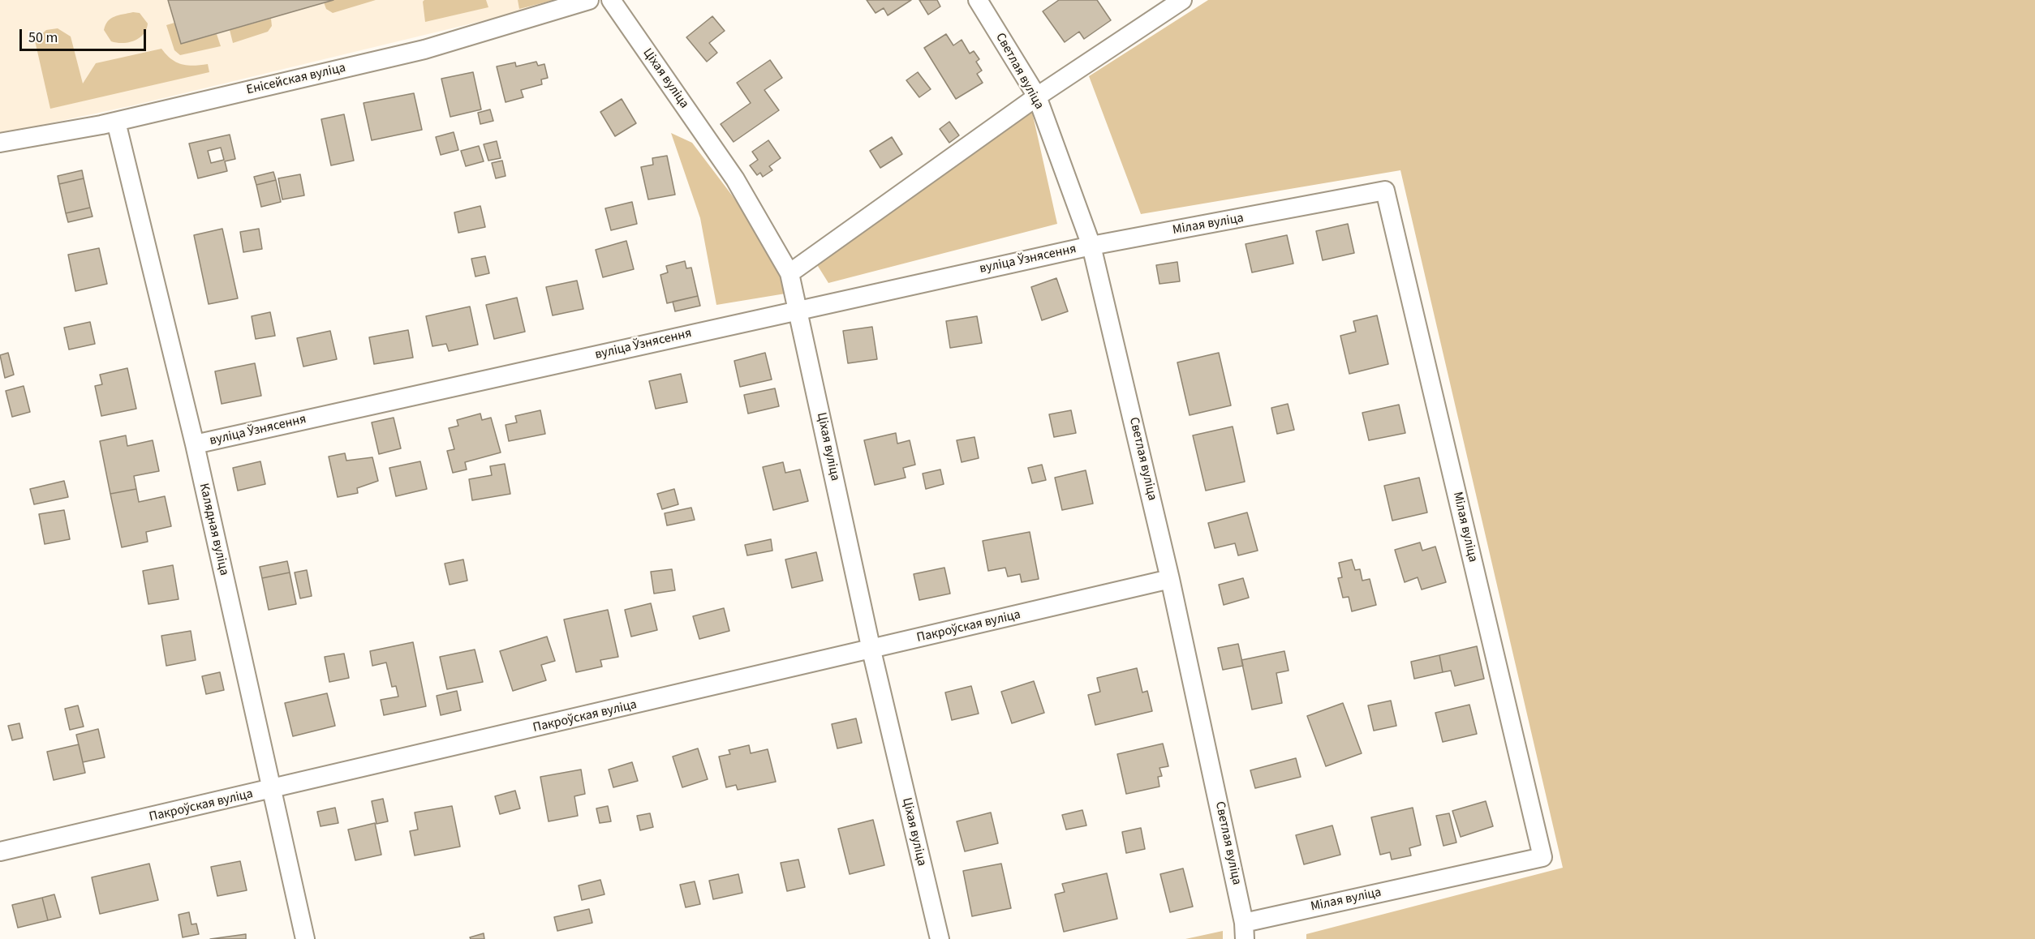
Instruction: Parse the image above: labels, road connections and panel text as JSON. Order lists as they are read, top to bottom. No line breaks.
{"streets":{"street":["Светлая вуліца","Ціхая вуліца","Енісейская вуліца","Мілая вуліца","вуліца Ўзнясення","Калядная вуліца","Пакроўская вуліца"]},"crossings":[["Светлая вуліца","Мілая вуліца"],["Светлая вуліца","вуліца Ўзнясення"],["Светлая вуліца","Пакроўская вуліца"],["Ціхая вуліца","вуліца Ўзнясення"],["Ціхая вуліца","Пакроўская вуліца"],["Енісейская вуліца","Калядная вуліца"],["Мілая вуліца","вуліца Ўзнясення"],["вуліца Ўзнясення","Калядная вуліца"],["Калядная вуліца","Пакроўская вуліца"]],"scale_bar":"50 m"}
